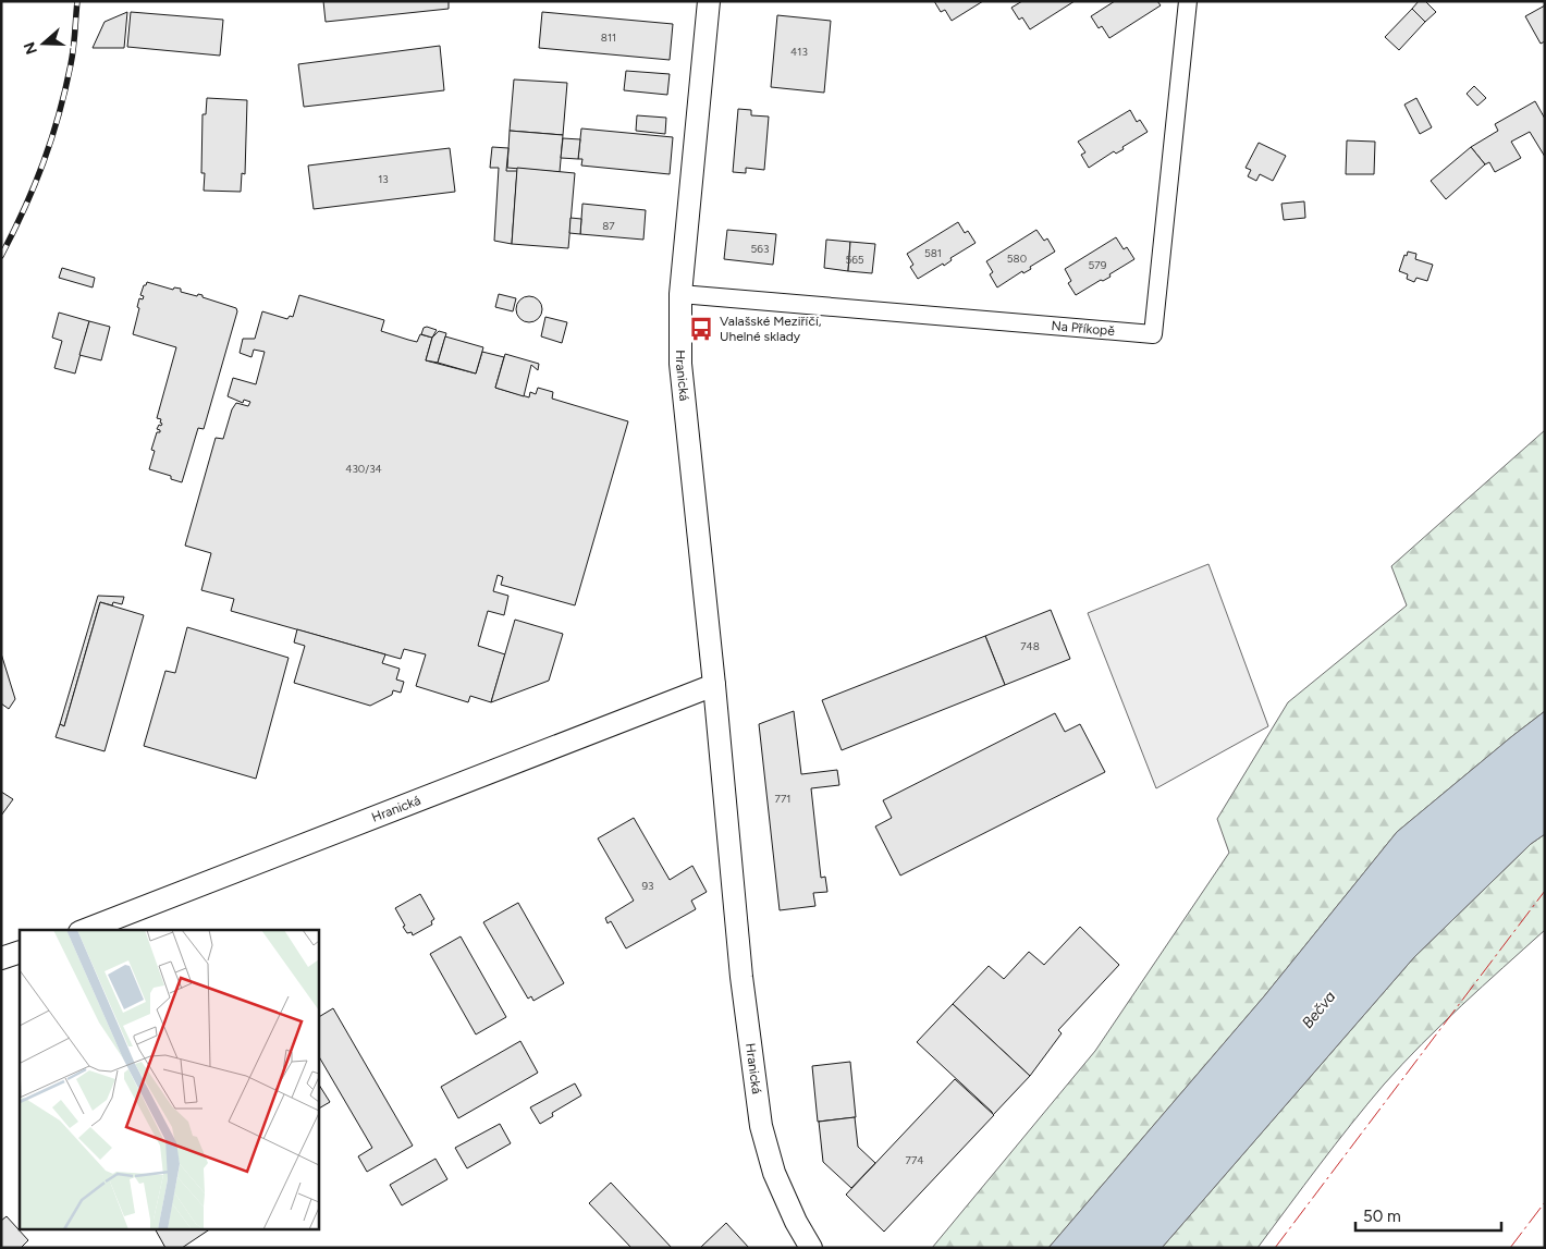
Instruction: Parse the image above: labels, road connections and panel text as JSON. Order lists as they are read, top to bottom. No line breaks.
{"streets":{"street":["Na Příkopě","Hranická"]},"crossings":[["Na Příkopě","Hranická"]],"water":["Bečva"],"places":{"bus stop":["Valašské Meziříčí, Uhelné sklady"]},"house_numbers":["811","413","13","87","563","581","580","565","579","430/34","748","771","93","774"],"scale_bar":"50 m","north":"left"}
